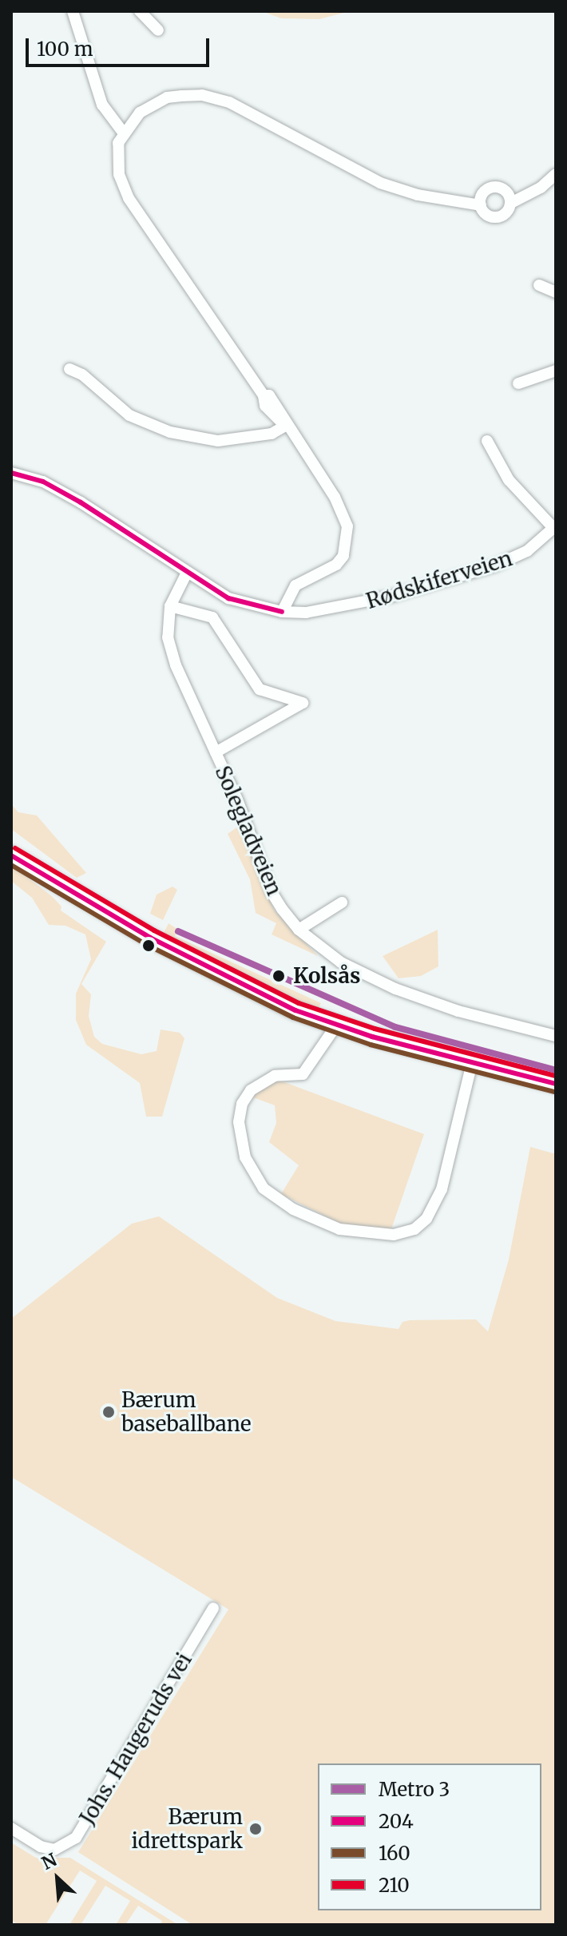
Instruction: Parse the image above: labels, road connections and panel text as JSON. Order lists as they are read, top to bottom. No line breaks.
{"streets":{"street":["Rødskiferveien","Solegladveien","Johs. Haugeruds vei"]},"crossings":[["Rødskiferveien","Solegladveien"]],"places":["Kolsås","Bærum baseballbane","Bærum idrettspark"],"lines":["transit line 204","transit line 210","transit line 160","metro line 3"],"legend":["Metro 3","204","160","210"],"scale_bar":"100 m","north":"top left"}
